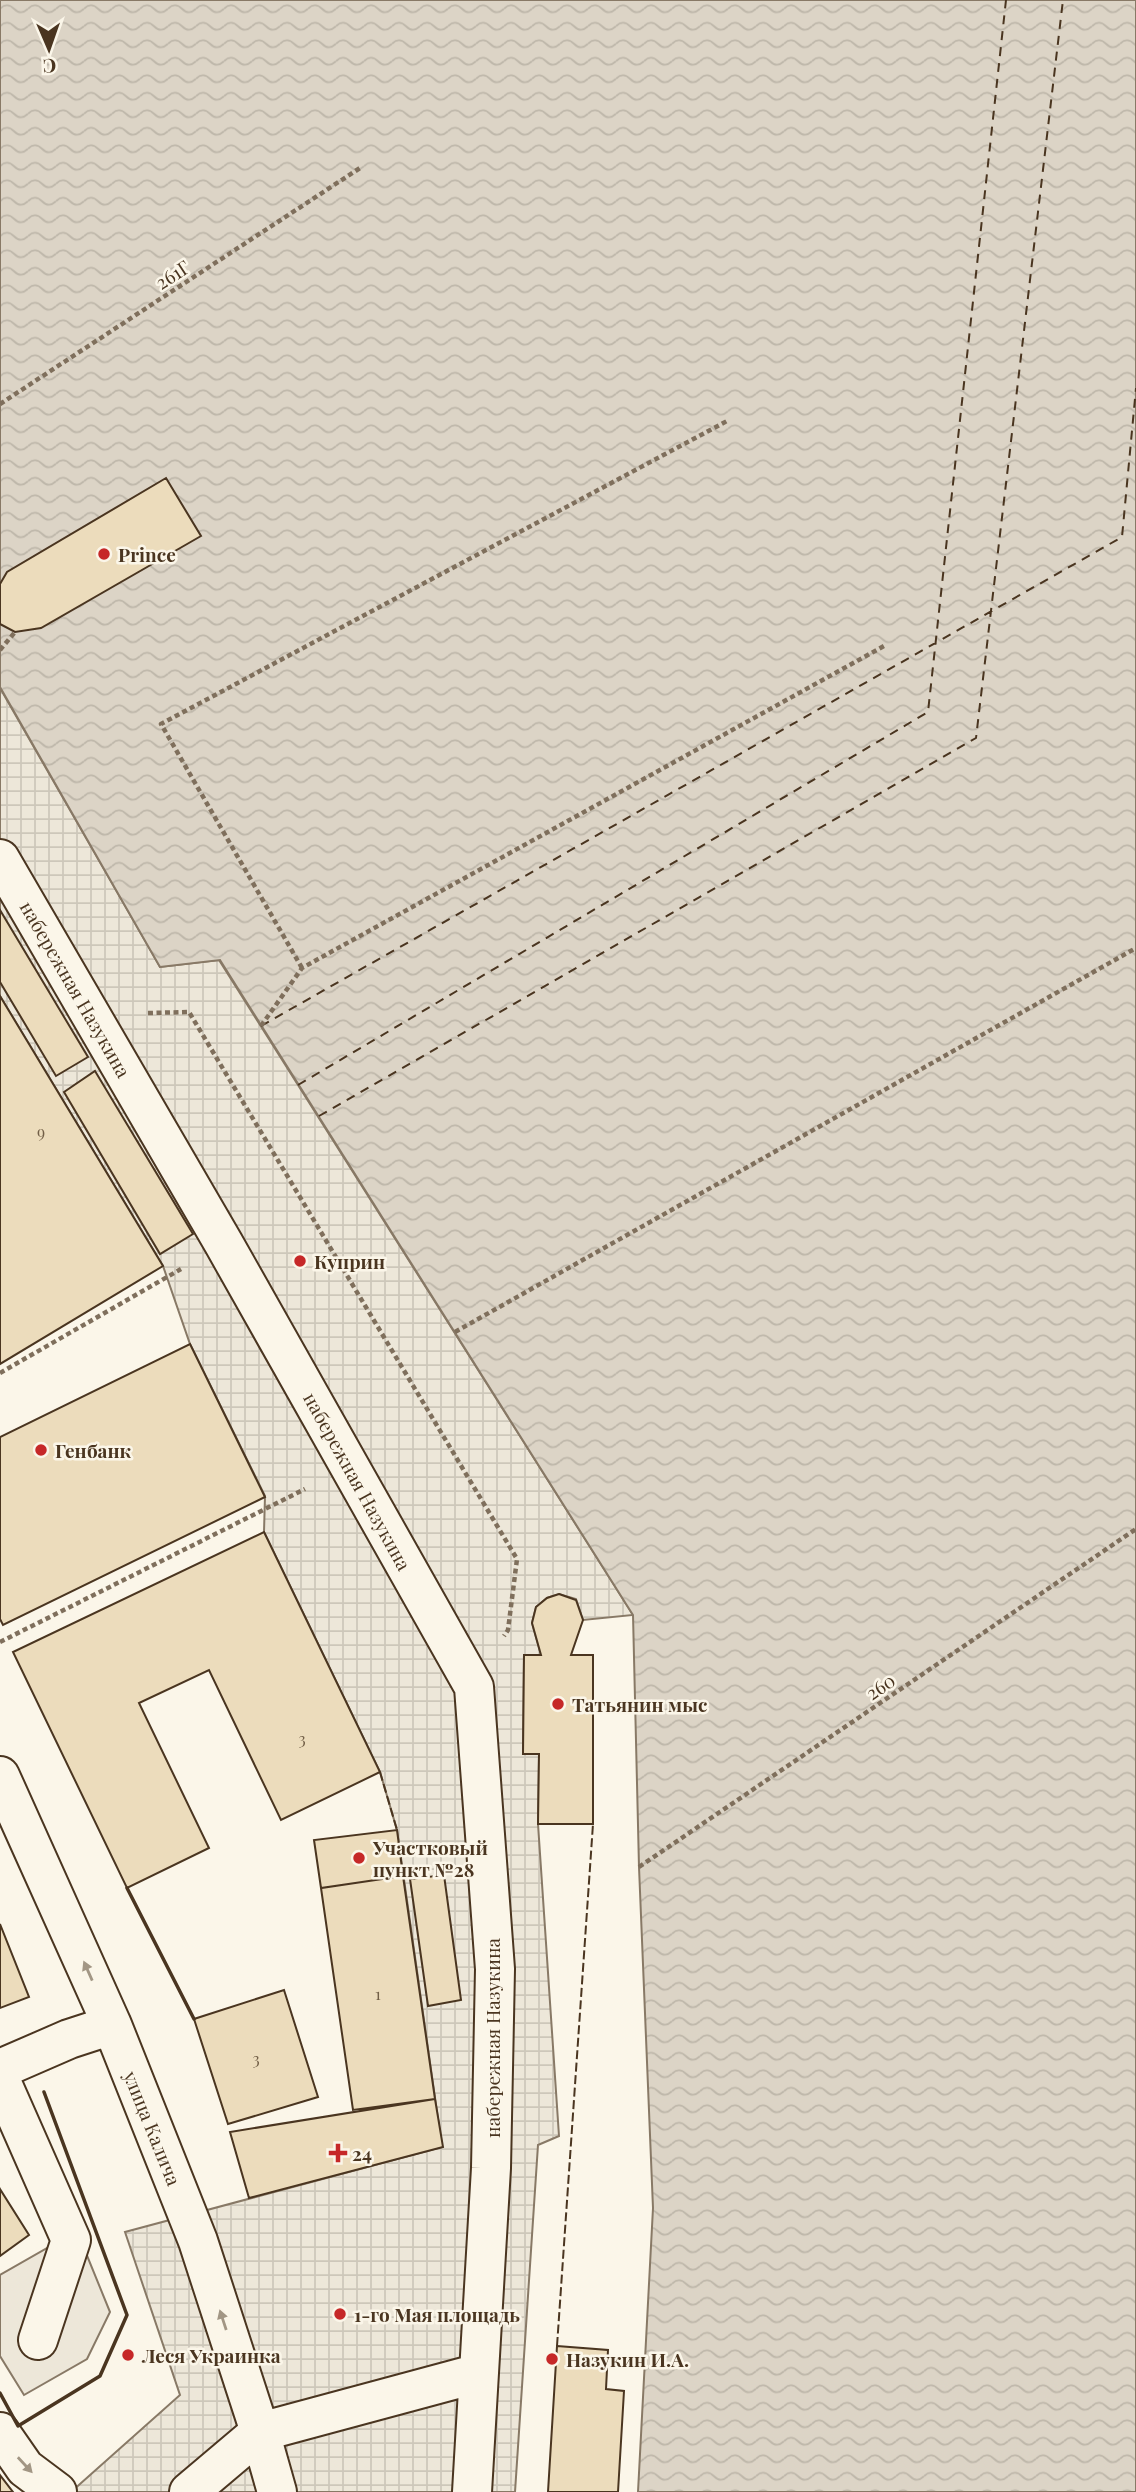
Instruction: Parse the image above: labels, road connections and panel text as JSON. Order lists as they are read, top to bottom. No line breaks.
{"streets":{"street":["набережная Назукина","улица Калича"],"path":["261Г","260"]},"places":{"other":["Prince","Куприн","Генбанк","Татьянин мыс","Участковый пункт №28","1-го Мая площадь","Леся Украинка","Назукин И.А."],"health":["24"]},"house_numbers":["9","3","1","3"],"north":"bottom"}
